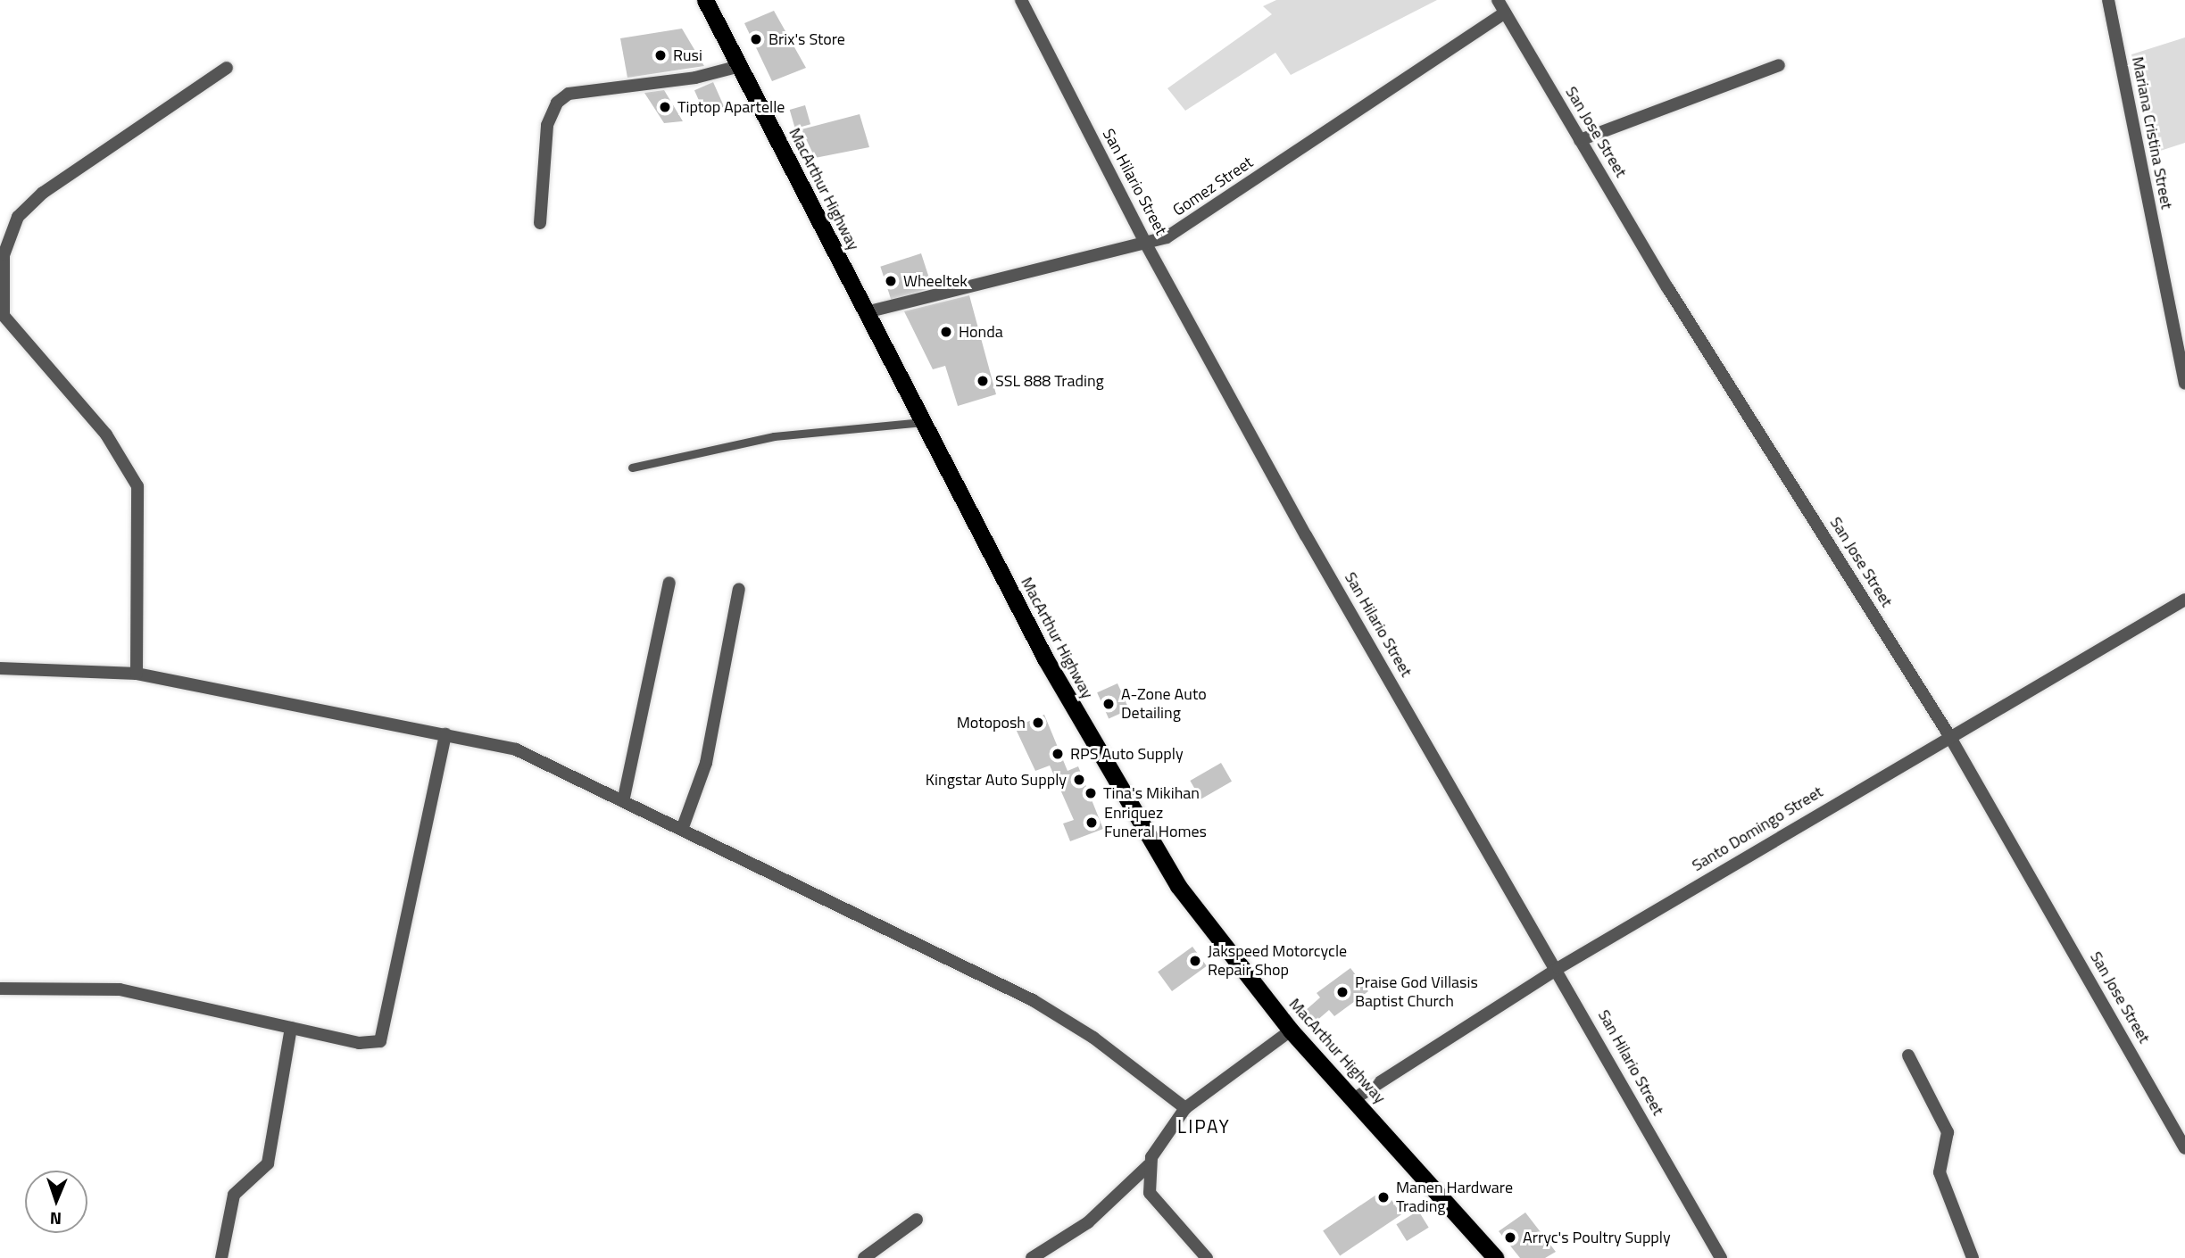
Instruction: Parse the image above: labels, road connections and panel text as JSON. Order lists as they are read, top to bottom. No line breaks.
{"streets":{"highway":["MacArthur Highway"],"street":["San Jose Street","Mariana Cristina Street","San Hilario Street","Gomez Street","Santo Domingo Street"]},"crossings":[["San Jose Street","Gomez Street"],["San Jose Street","Santo Domingo Street"],["San Hilario Street","Gomez Street"],["San Hilario Street","Santo Domingo Street"],["Gomez Street","MacArthur Highway"],["MacArthur Highway","Santo Domingo Street"]],"districts":["LIPAY"],"places":["Brix's Store","Rusi","Tiptop Apartelle","Wheeltek","Honda","SSL 888 Trading","A-Zone Auto Detailing","Motoposh","RPS Auto Supply","Kingstar Auto Supply","Tina's Mikihan","Enriquez Funeral Homes","Jakspeed Motorcycle Repair Shop","Praise God Villasis Baptist Church","Manen Hardware Trading","Arryc's Poultry Supply"],"north":"bottom"}
